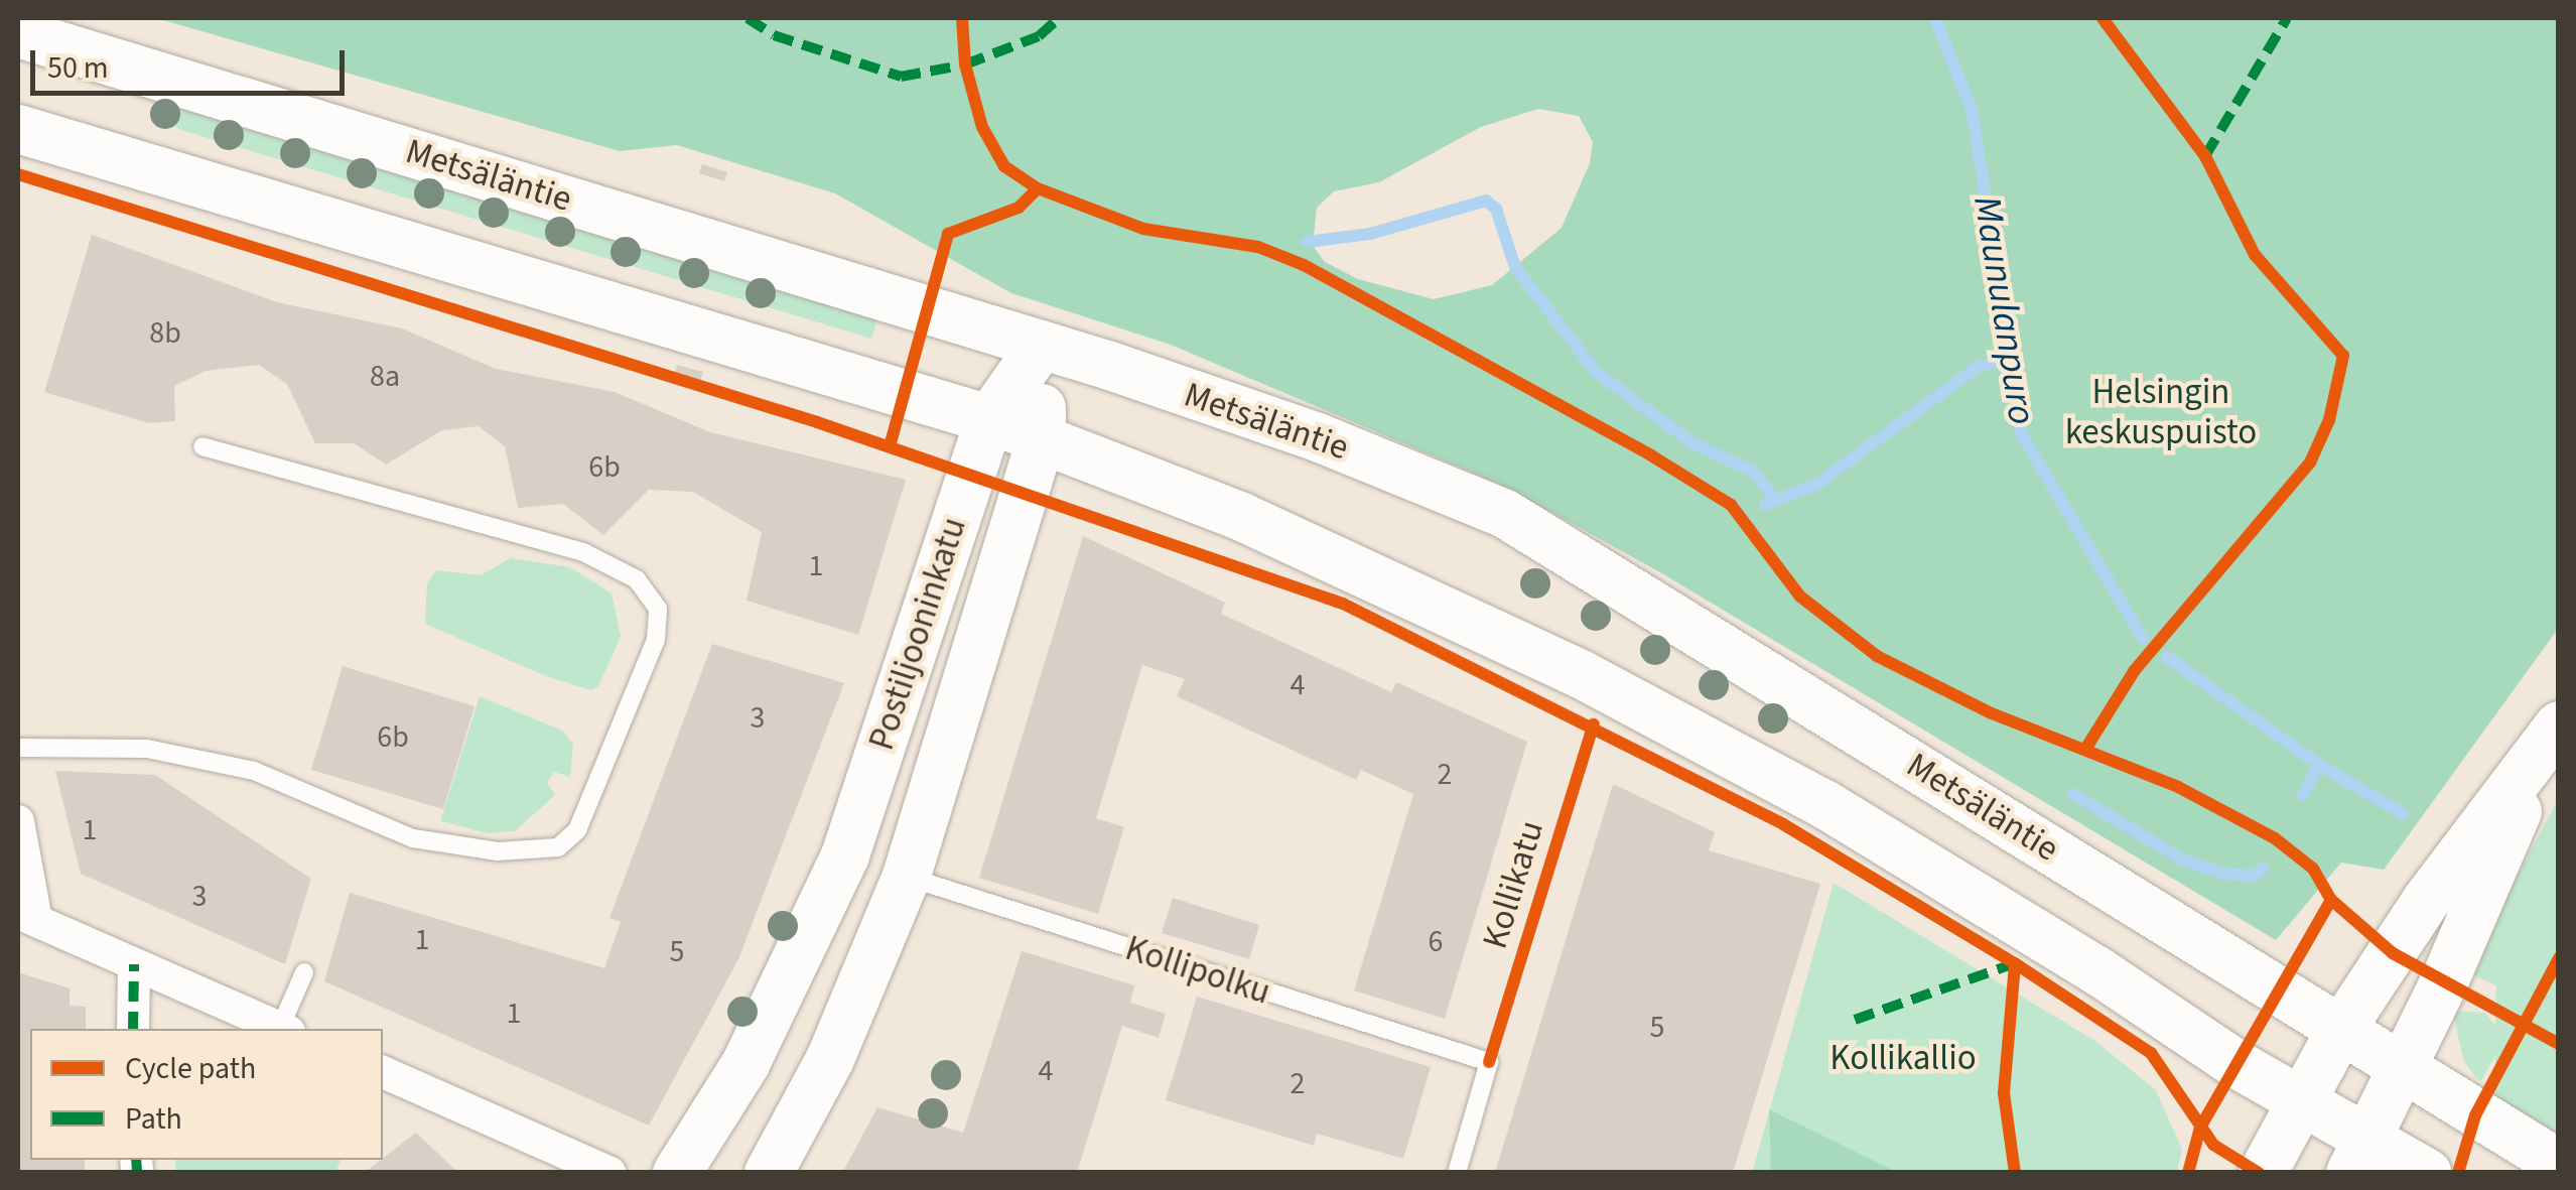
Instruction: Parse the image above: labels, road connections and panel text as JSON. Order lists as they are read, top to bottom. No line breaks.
{"streets":{"main road":["Metsäläntie","Postiljooninkatu"],"lane":["Kollipolku"],"cycle path":["Kollikatu"]},"crossings":[["Metsäläntie","Postiljooninkatu"],["Postiljooninkatu","Kollipolku"]],"water":["Maunulanpuro"],"parks":["Helsingin keskuspuisto","Kollikallio"],"house_numbers":["8b","8a","6b","1","4","3","6b","2","1","3","1","6","5","1","5","4","2"],"legend":["Cycle path","Path"],"scale_bar":"50 m"}
